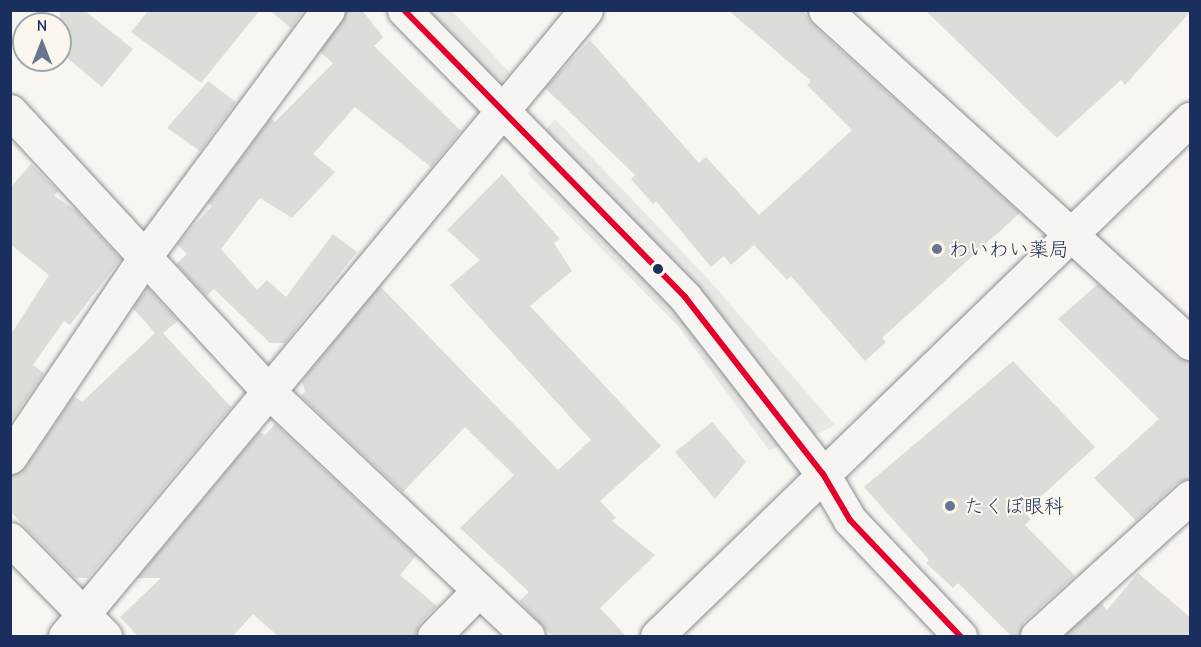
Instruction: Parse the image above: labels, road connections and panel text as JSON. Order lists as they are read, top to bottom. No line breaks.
{"places":["わいわい薬局","たくぼ眼科"],"north":"top"}
